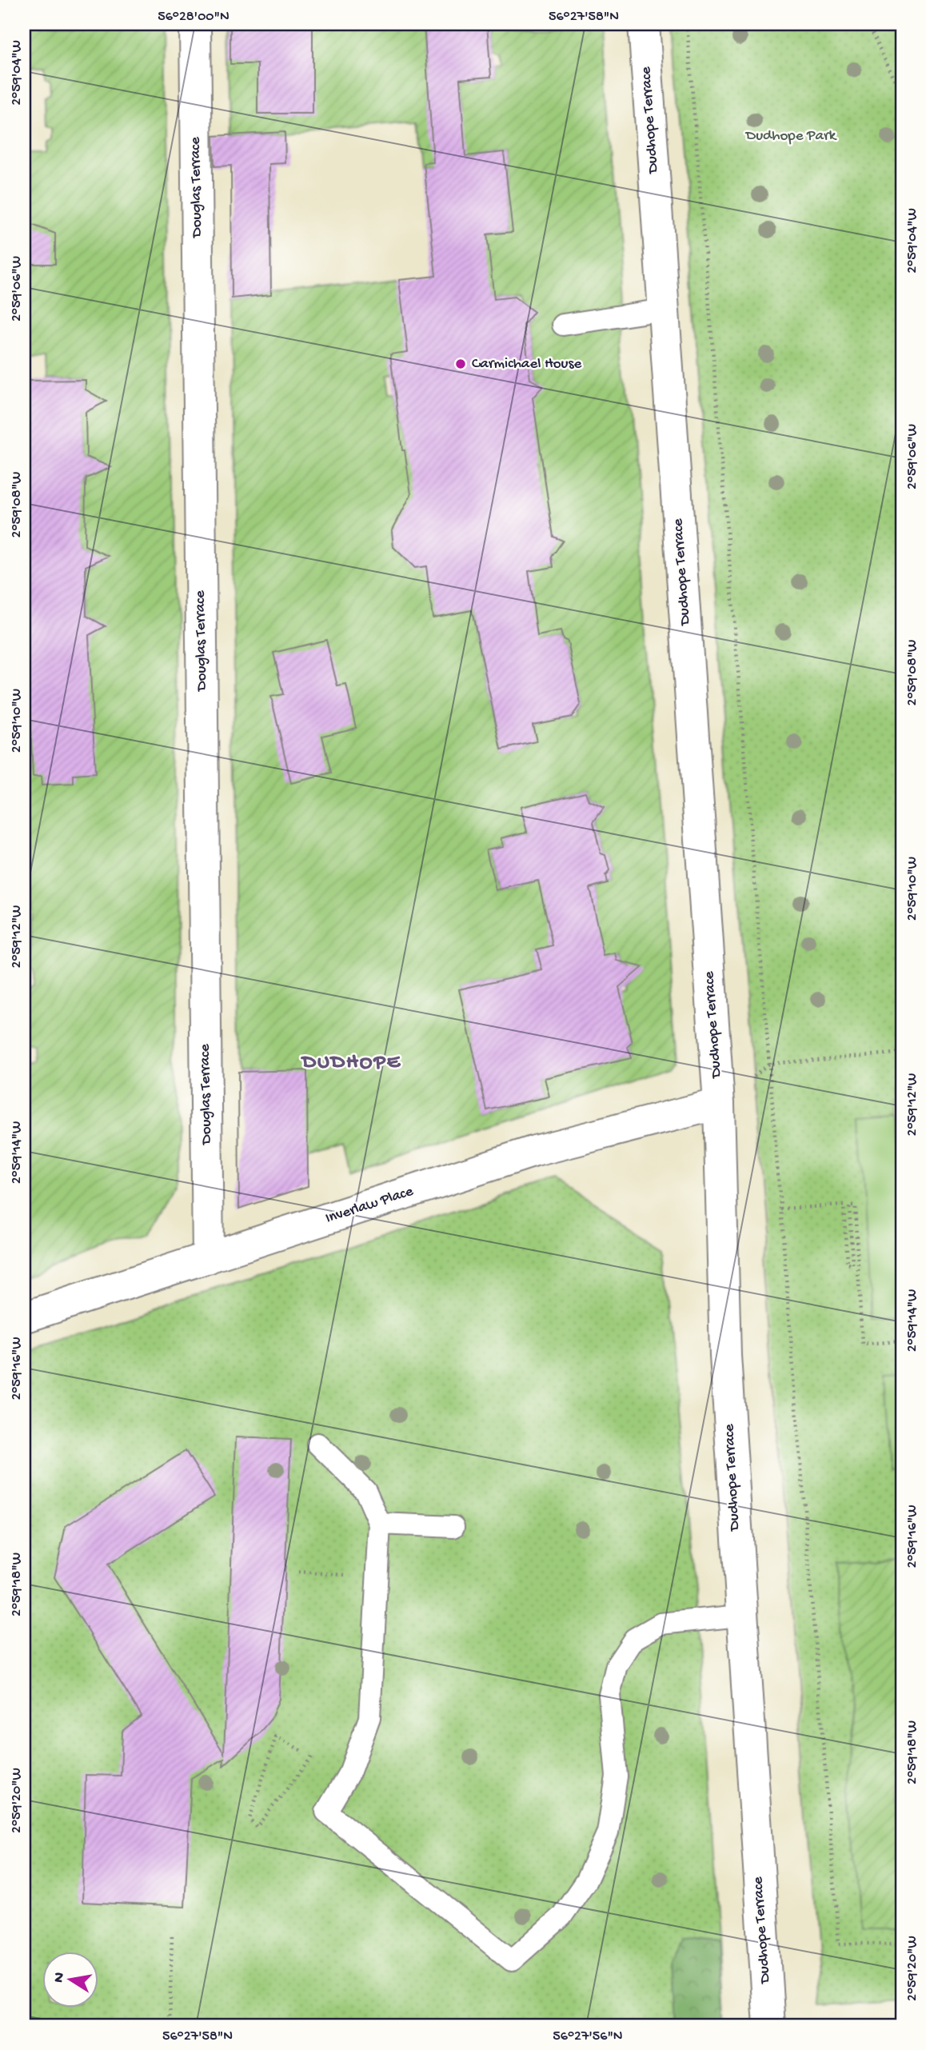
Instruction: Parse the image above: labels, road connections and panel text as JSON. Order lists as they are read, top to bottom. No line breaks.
{"streets":{"street":["Dudhope Terrace","Douglas Terrace","Inverlaw Place"]},"crossings":[["Dudhope Terrace","Inverlaw Place"],["Douglas Terrace","Inverlaw Place"]],"districts":["DUDHOPE"],"parks":["Dudhope Park"],"places":["Carmichael House"],"north":"left","coordinates":["56°28'00\"N","56°27'58\"N","2°59'04\"W","2°59'06\"W","2°59'08\"W","2°59'10\"W","2°59'12\"W","2°59'14\"W","2°59'16\"W","2°59'18\"W","2°59'20\"W","56°27'56\"N"]}
